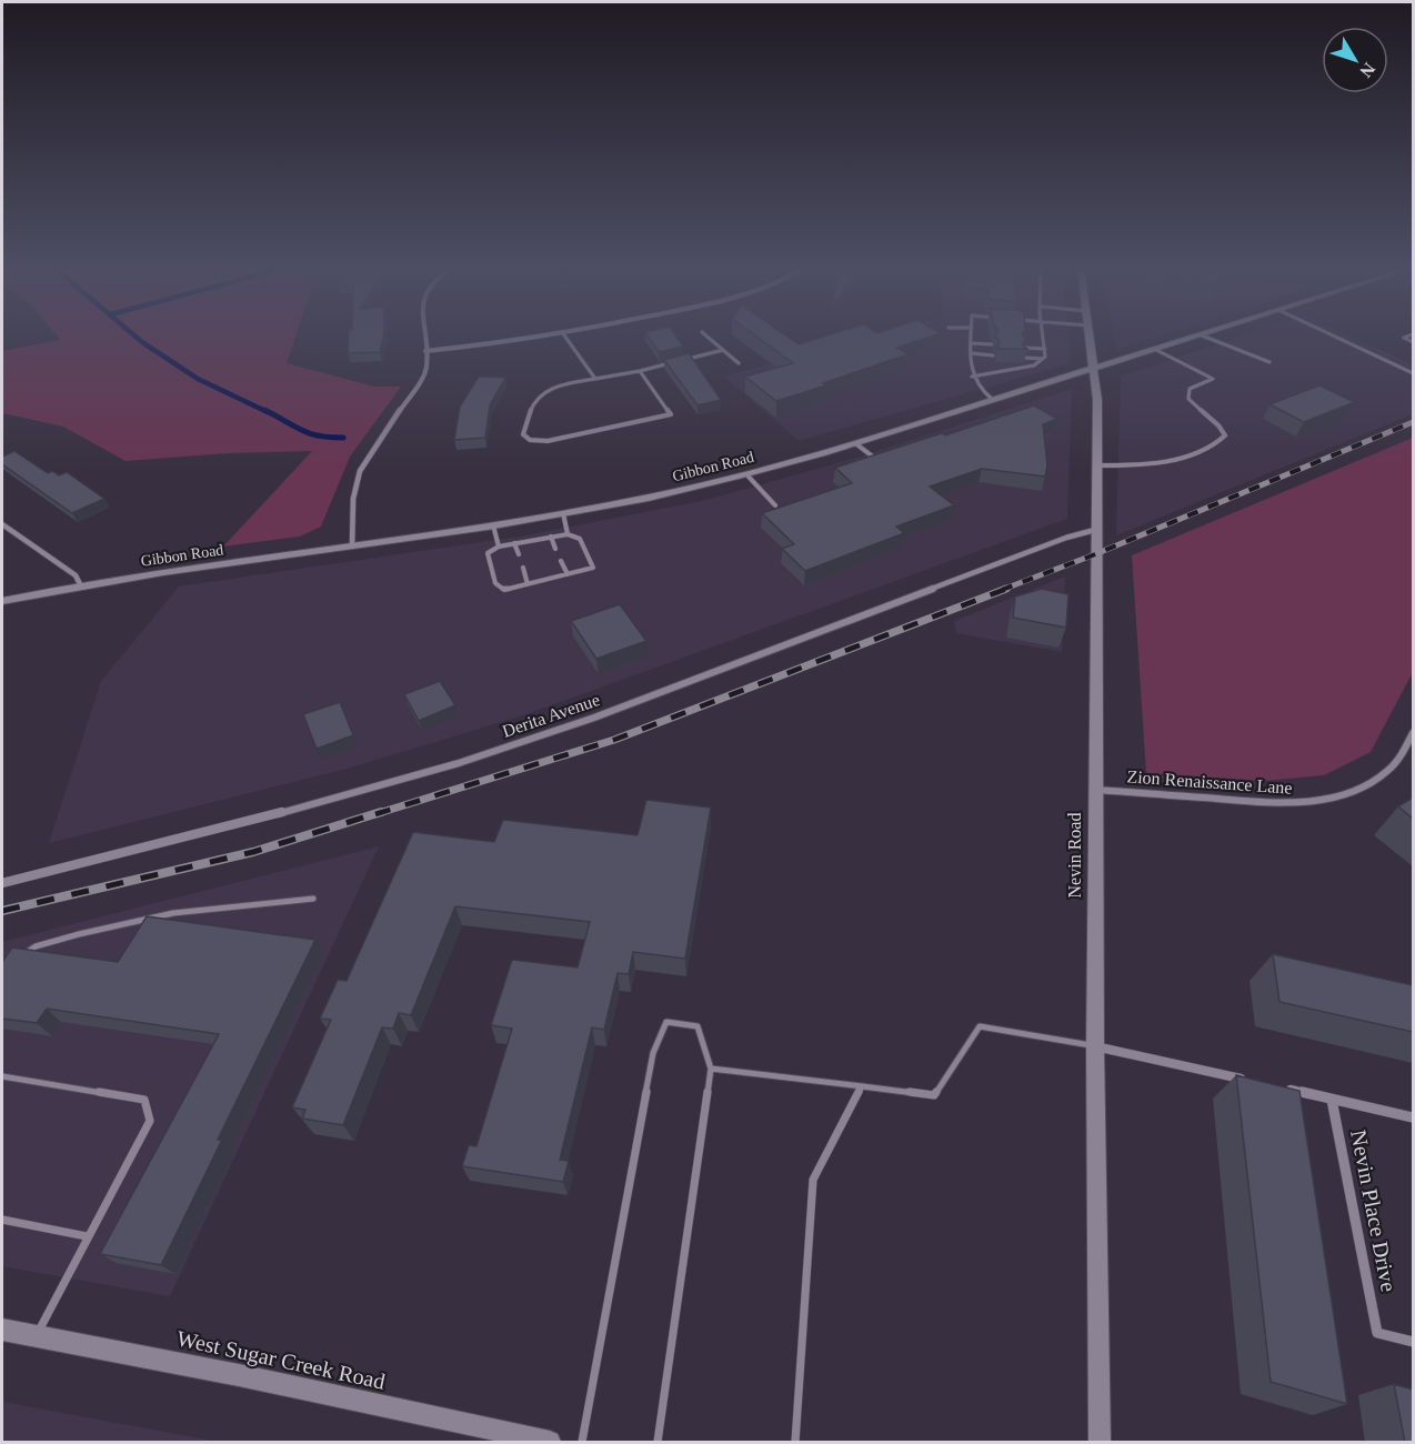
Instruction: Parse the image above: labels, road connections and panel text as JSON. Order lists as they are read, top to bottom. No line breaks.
{"streets":{"main road":["Gibbon Road","Nevin Road","West Sugar Creek Road"],"street":["Derita Avenue","Zion Renaissance Lane","Nevin Place Drive"]},"crossings":[["Gibbon Road","Nevin Road"],["Derita Avenue","Nevin Road"],["Zion Renaissance Lane","Nevin Road"]],"north":"bottom right"}
